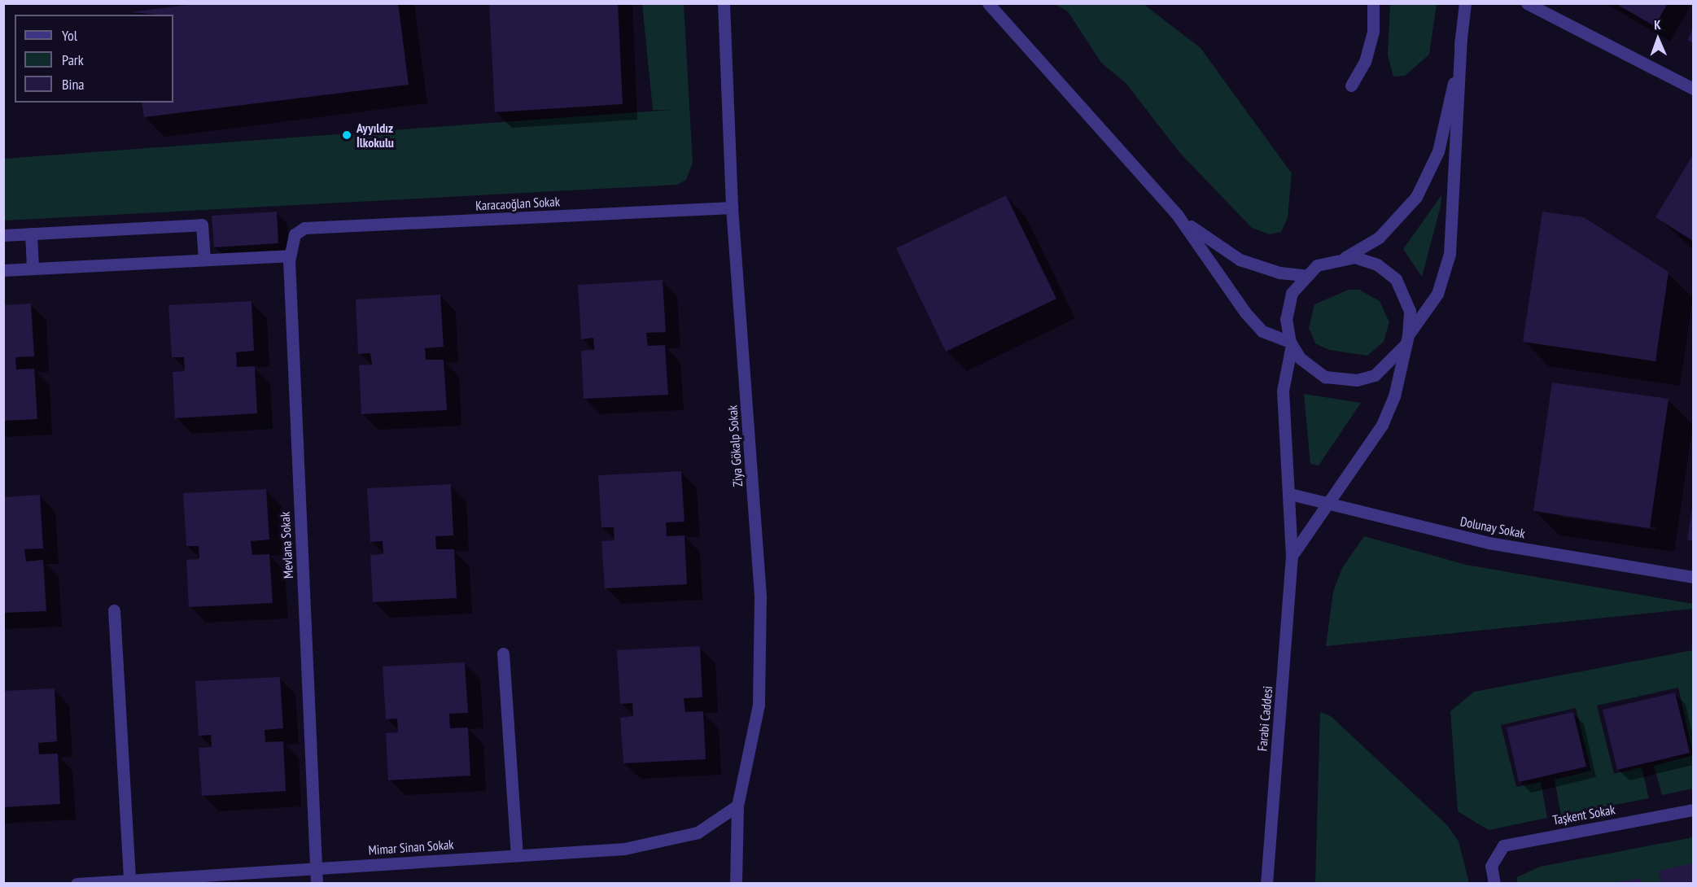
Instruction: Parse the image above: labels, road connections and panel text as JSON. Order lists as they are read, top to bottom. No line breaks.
{"streets":{"street":["Karacaoğlan Sokak","Ziya Gökalp Sokak","Dolunay Sokak","Mevlana Sokak","Farabi Caddesi","Taşkent Sokak","Mimar Sinan Sokak"]},"crossings":[["Karacaoğlan Sokak","Ziya Gökalp Sokak"],["Karacaoğlan Sokak","Mevlana Sokak"],["Ziya Gökalp Sokak","Mimar Sinan Sokak"],["Dolunay Sokak","Farabi Caddesi"],["Mevlana Sokak","Mimar Sinan Sokak"]],"places":["Ayyıldız İlkokulu"],"legend":["Yol","Park","Bina"],"north":"top"}
